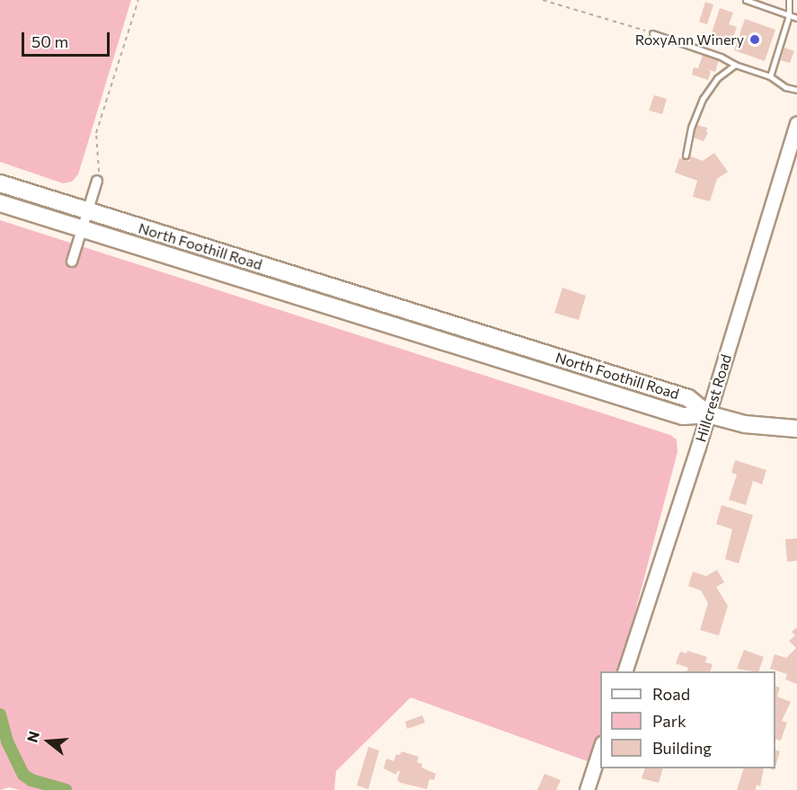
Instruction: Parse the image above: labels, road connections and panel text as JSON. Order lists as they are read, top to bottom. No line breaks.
{"streets":{"main road":["North Foothill Road"],"street":["Hillcrest Road"]},"crossings":[["North Foothill Road","Hillcrest Road"]],"places":["RoxyAnn Winery"],"legend":["Road","Park","Building"],"scale_bar":"50 m","north":"left"}
